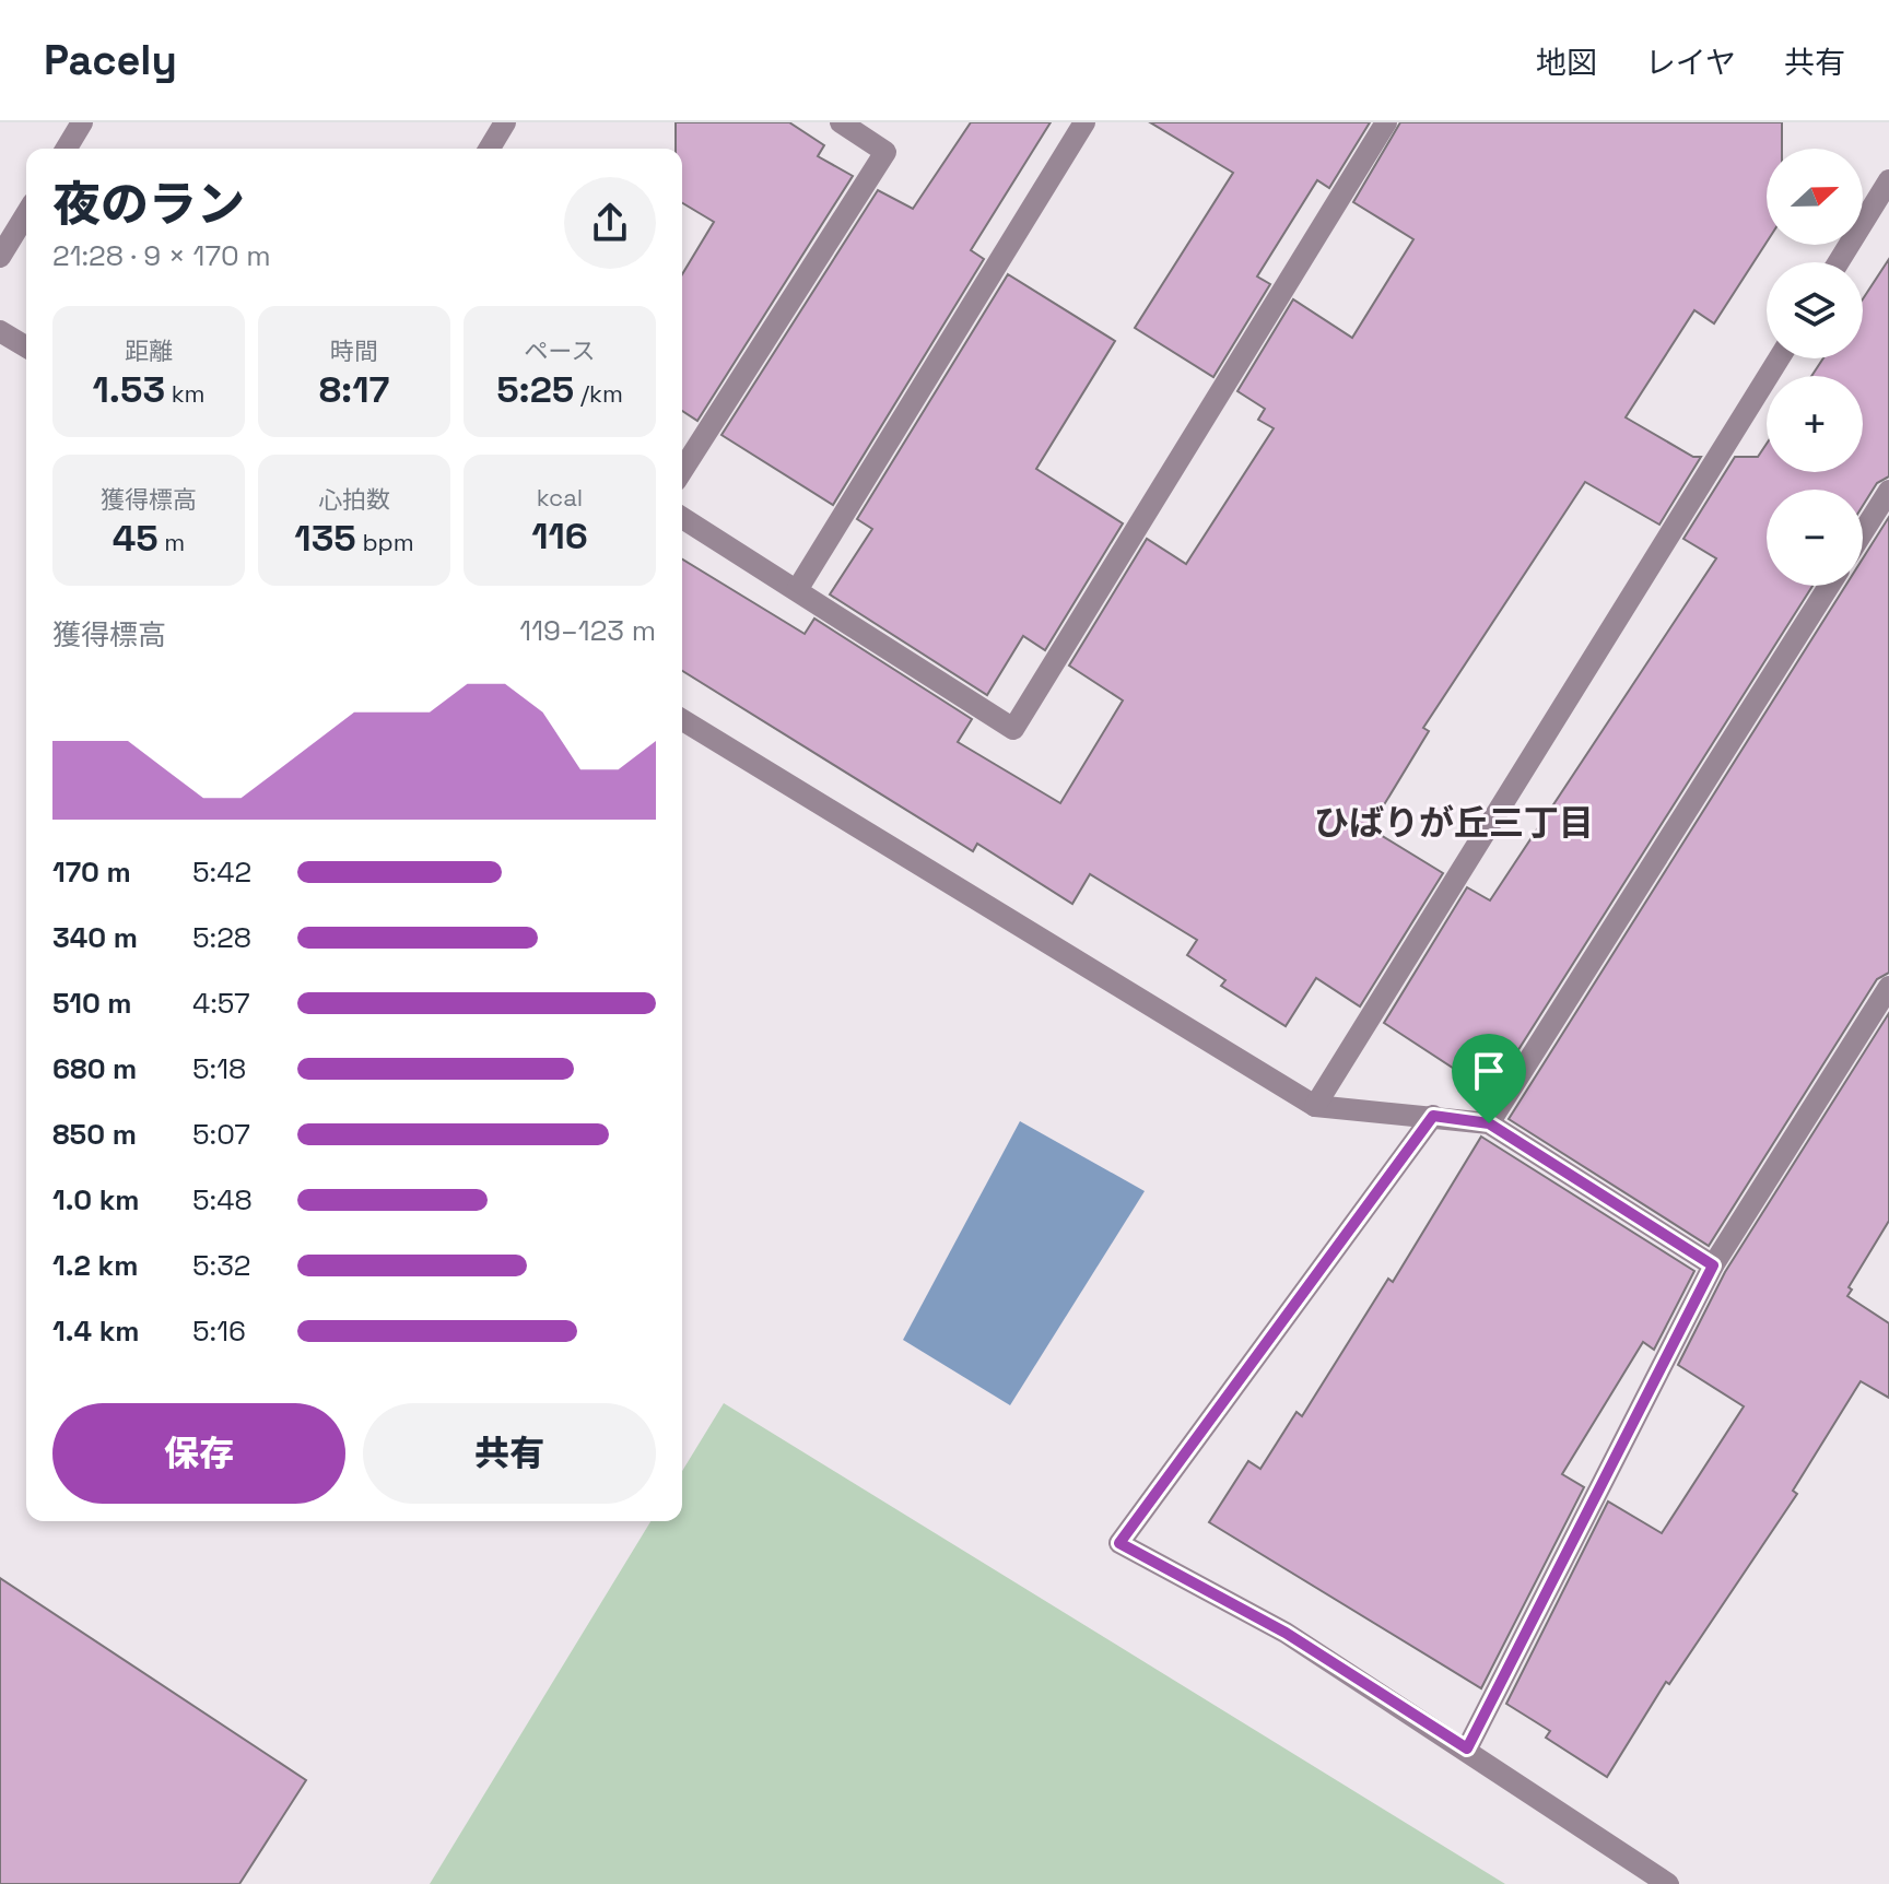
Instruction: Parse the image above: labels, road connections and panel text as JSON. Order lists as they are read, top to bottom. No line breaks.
{"districts":["ひばりが丘三丁目"],"north":"right","page":{"header":"Pacely","nav":["地図","レイヤ","共有"],"map_buttons":["+","−"],"heading":["夜のラン","21:28 · 9 × 170 m"],"stats":[["距離","1.53 km"],["時間","8:17"],["ペース","5:25 /km"],["獲得標高","45 m"],["心拍数","135 bpm"],["kcal","116"]],"chart":["獲得標高","119–123 m"],"list":[{"name":"170 m","note":"5:42"},{"name":"340 m","note":"5:28"},{"name":"510 m","note":"4:57"},{"name":"680 m","note":"5:18"},{"name":"850 m","note":"5:07"},{"name":"1.0 km","note":"5:48"},{"name":"1.2 km","note":"5:32"},{"name":"1.4 km","note":"5:16"}],"buttons":["保存","共有"]}}
